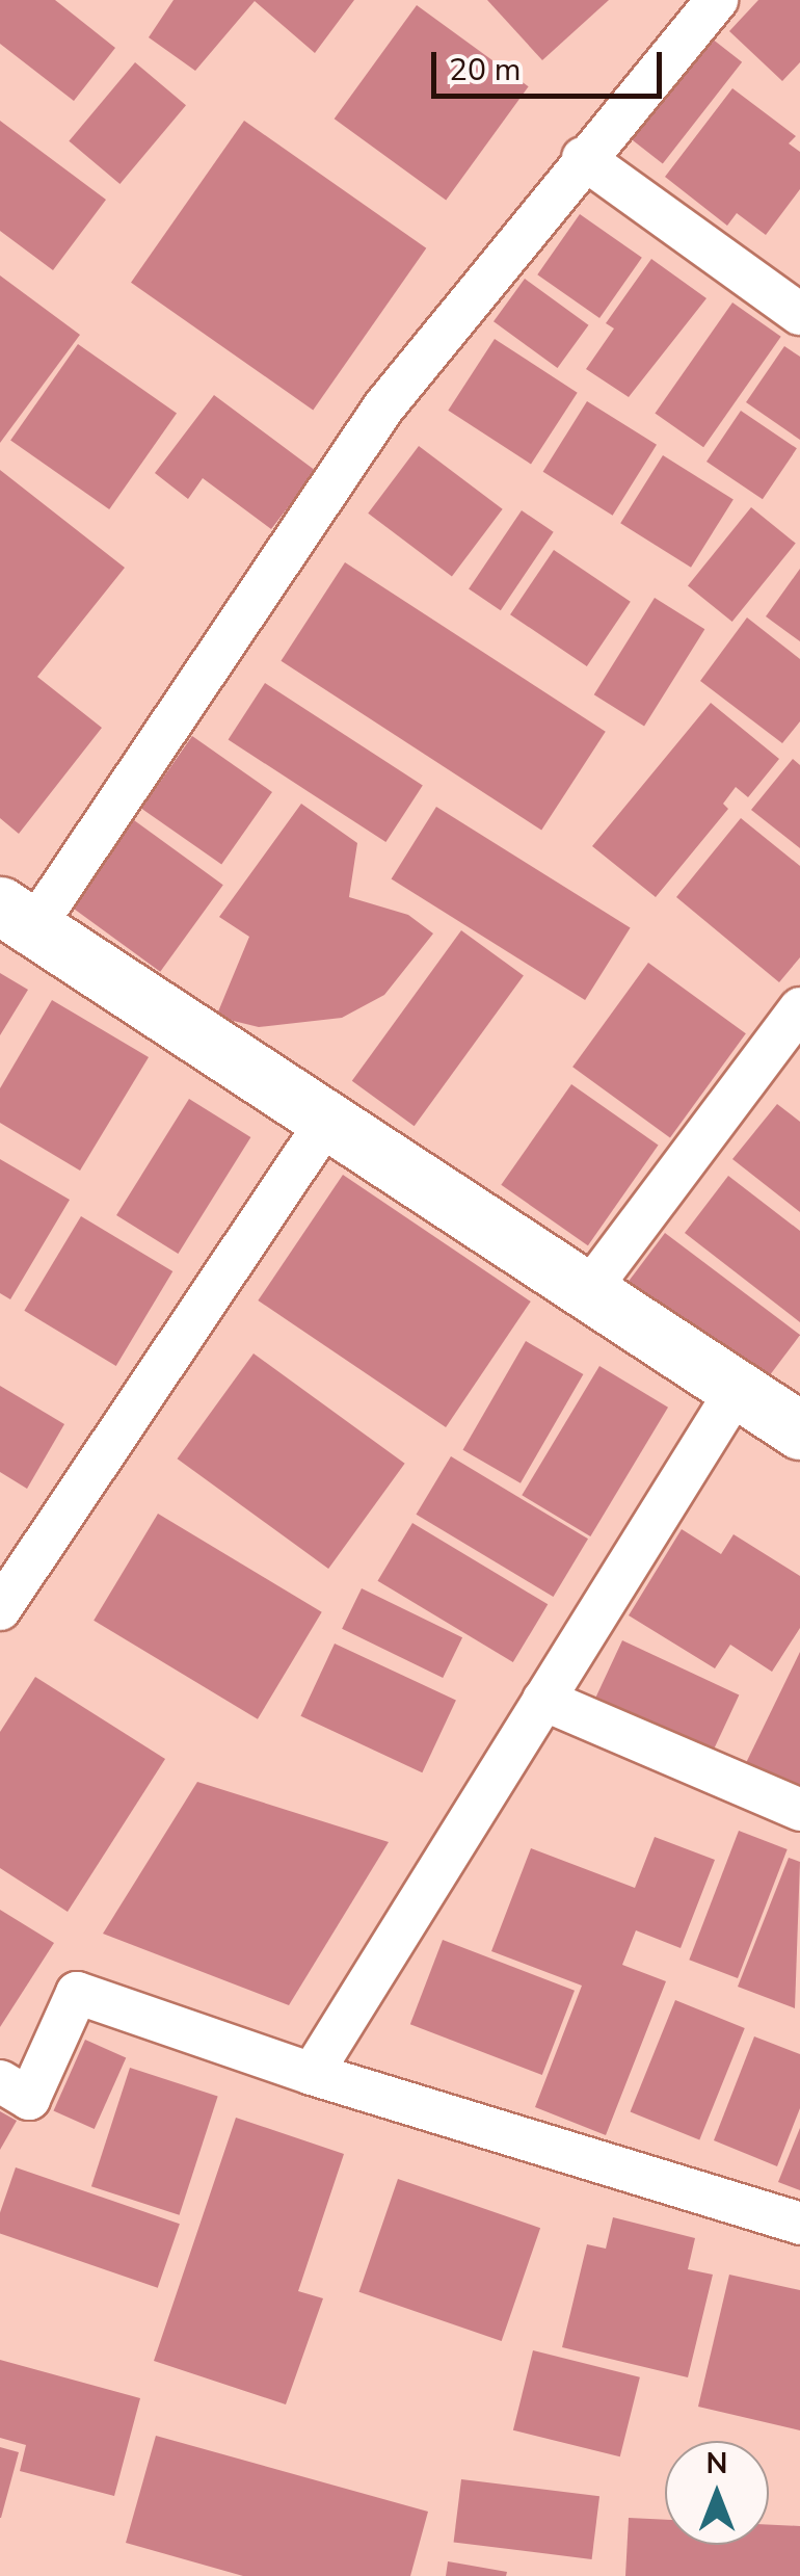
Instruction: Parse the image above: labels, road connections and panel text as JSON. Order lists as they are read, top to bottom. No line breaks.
{"scale_bar":"20 m","north":"top"}
